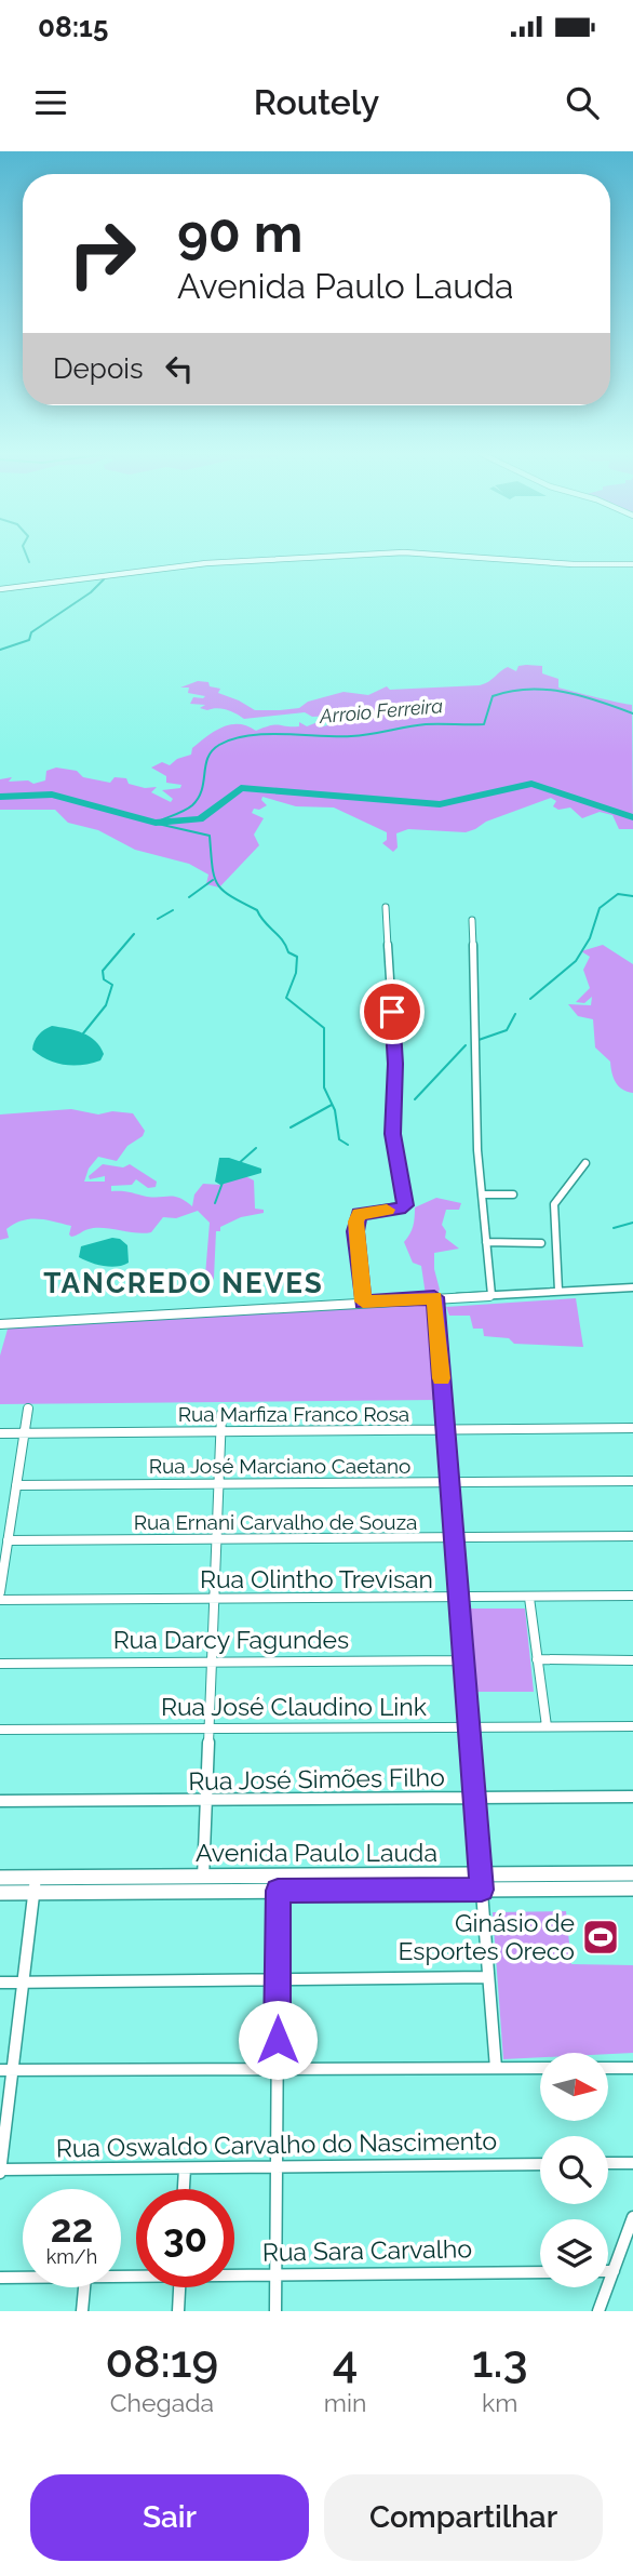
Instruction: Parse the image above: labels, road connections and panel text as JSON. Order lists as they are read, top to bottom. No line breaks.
{"streets":{"main road":["Avenida Paulo Lauda"],"street":["Rua Marfiza Franco Rosa","Rua José Marciano Caetano","Rua Ernani Carvalho de Souza","Rua Olintho Trevisan","Rua Darcy Fagundes","Rua José Claudino Link","Rua José Simões Filho","Rua Oswaldo Carvalho do Nascimento","Rua Sara Carvalho"]},"districts":["TANCREDO NEVES"],"water":["Arroio Ferreira"],"places":{"sports":["Ginásio de Esportes Oreco"]},"north":"right","page":{"status":"08:15","header":"Routely","turn":["90 m","Avenida Paulo Lauda"],"then":"Depois","speed":"22 km/h","limit":"30","eta":["08:19","Chegada","4","min","1.3","km"],"buttons":["Sair","Compartilhar"]}}
